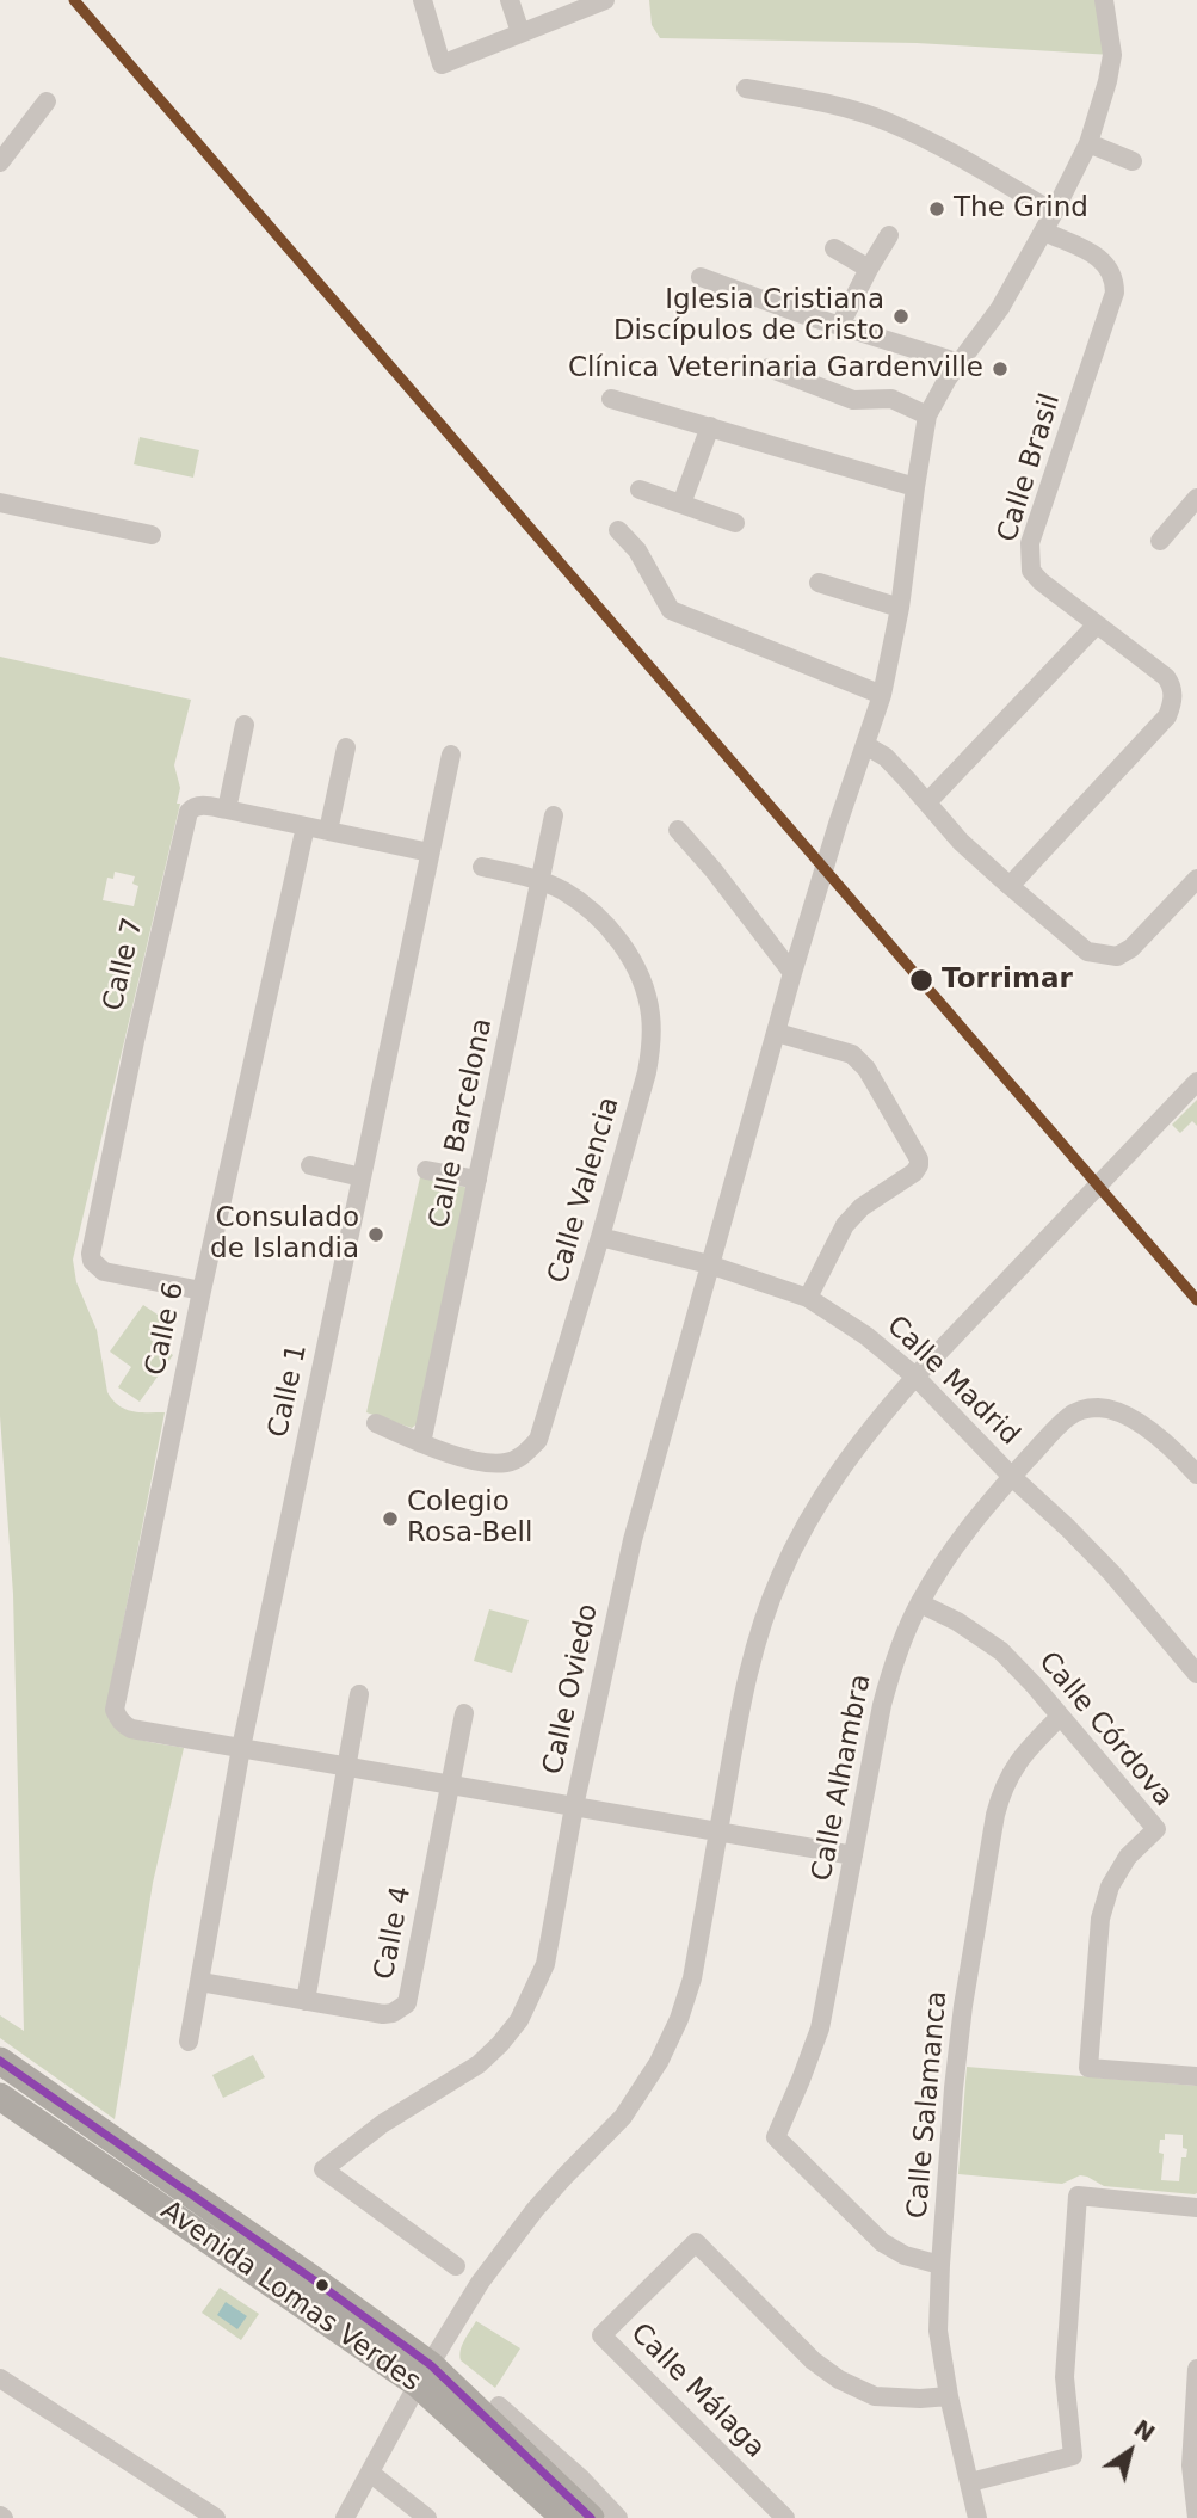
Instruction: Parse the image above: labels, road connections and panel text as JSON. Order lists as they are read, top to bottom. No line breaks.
{"streets":{"highway":["Avenida Lomas Verdes"],"street":["Calle Brasil","Calle 7","Calle Barcelona","Calle Valencia","Calle 6","Calle Madrid","Calle 1","Calle Oviedo","Calle Córdova","Calle Alhambra","Calle 4","Calle Salamanca","Calle Málaga"]},"crossings":[["Calle Brasil","Calle Oviedo"],["Calle 7","Calle 6"],["Calle 7","Calle 1"],["Calle Barcelona","Calle Valencia"],["Calle Valencia","Calle Madrid"],["Calle 6","Calle 1"],["Calle Madrid","Calle Oviedo"],["Calle Madrid","Calle Alhambra"],["Calle 1","Calle 4"],["Calle Córdova","Calle Alhambra"],["Calle Córdova","Calle Salamanca"],["Calle Alhambra","Calle Salamanca"],["Calle Salamanca","Calle Málaga"]],"places":["The Grind","Iglesia Cristiana Discípulos de Cristo","Clínica Veterinaria Gardenville","Torrimar","Consulado de Islandia","Colegio Rosa-Bell"],"north":"top right"}
